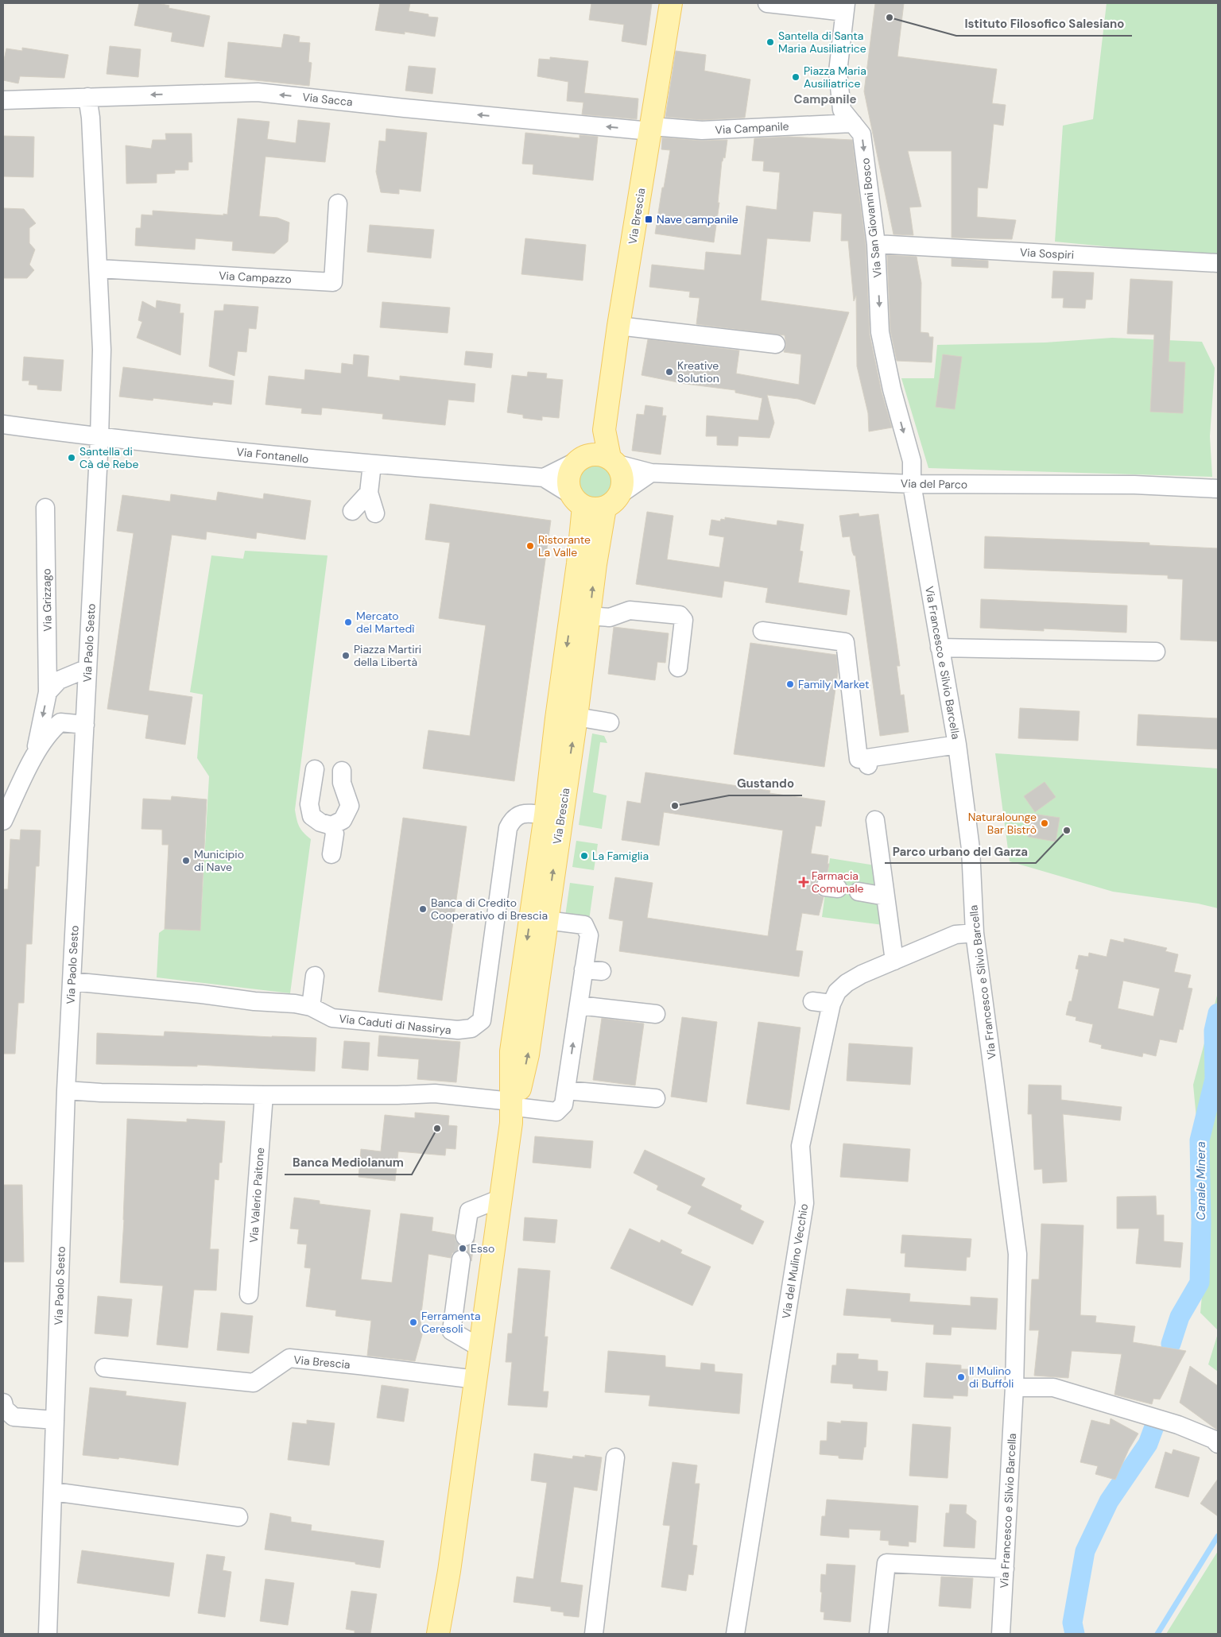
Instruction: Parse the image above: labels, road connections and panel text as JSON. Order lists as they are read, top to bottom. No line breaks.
{"streets":{"main road":["Via Brescia"],"street":["Via Sacca","Via Campanile","Via San Giovanni Bosco","Via Sospiri","Via Campazzo","Via Fontanello","Via del Parco","Via Grizzago","Via Paolo Sesto","Via Francesco e Silvio Barcella","Via Caduti di Nassirya","Via Valerio Paitone","Via del Mulino Vecchio"]},"crossings":[["Via Sacca","Via Campanile"],["Via Sacca","Via Brescia"],["Via Campanile","Via Brescia"],["Via Campanile","Via San Giovanni Bosco"],["Via Brescia","Via Fontanello"],["Via Brescia","Via Caduti di Nassirya"],["Via San Giovanni Bosco","Via Sospiri"],["Via San Giovanni Bosco","Via del Parco"],["Via San Giovanni Bosco","Via Francesco e Silvio Barcella"],["Via Fontanello","Via Paolo Sesto"],["Via del Parco","Via Francesco e Silvio Barcella"],["Via Grizzago","Via Paolo Sesto"],["Via Paolo Sesto","Via Caduti di Nassirya"],["Via Francesco e Silvio Barcella","Via del Mulino Vecchio"]],"one_way":["Via Sacca","Via San Giovanni Bosco"],"districts":["Campanile"],"water":["Canale Minera"],"places":{"other":["Istituto Filosofico Salesiano","Santella di Santa Maria Ausiliatrice","Piazza Maria Ausiliatrice","Kreative Solution","Santella di Cà de Rebe","Ristorante La Valle","Mercato del Martedì","Piazza Martiri della Libertà","Family Market","Gustando","Naturalounge Bar Bistrò","Parco urbano del Garza","La Famiglia","Municipio di Nave","Banca di Credito Cooperativo di Brescia","Banca Mediolanum","Esso","Ferramenta Ceresoli","Il Mulino di Buffoli"],"transit":["Nave campanile"],"health":["Farmacia Comunale"]}}
